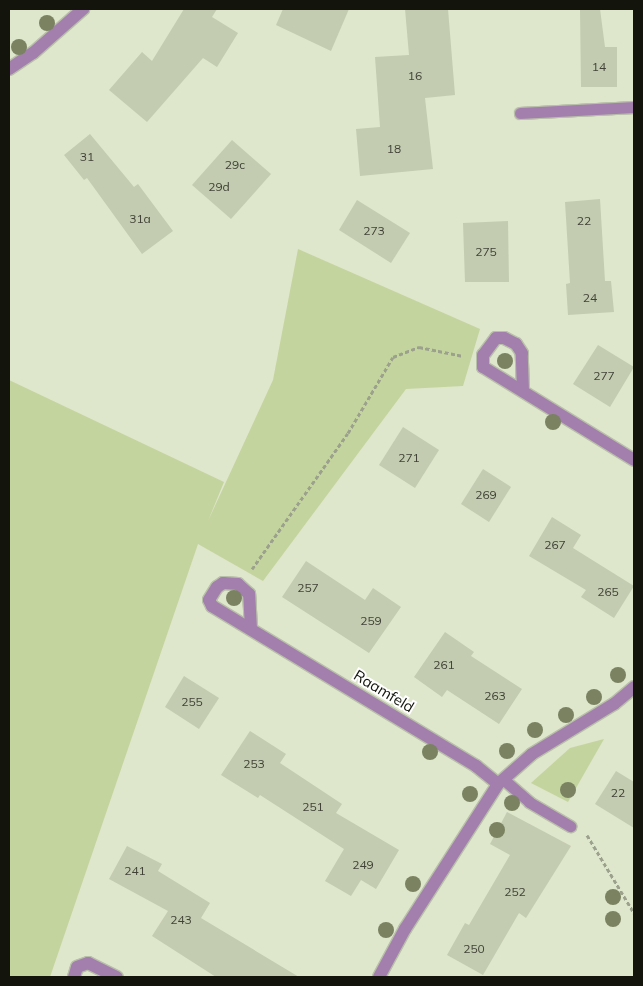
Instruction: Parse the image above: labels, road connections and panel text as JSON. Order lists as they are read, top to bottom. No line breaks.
{"streets":{"street":["Raamfeld"]},"house_numbers":["14","16","18","31","29c","29d","31a","22","273","275","24","277","271","269","267","257","265","259","261","263","255","253","22","251","249","241","252","243","250"]}
